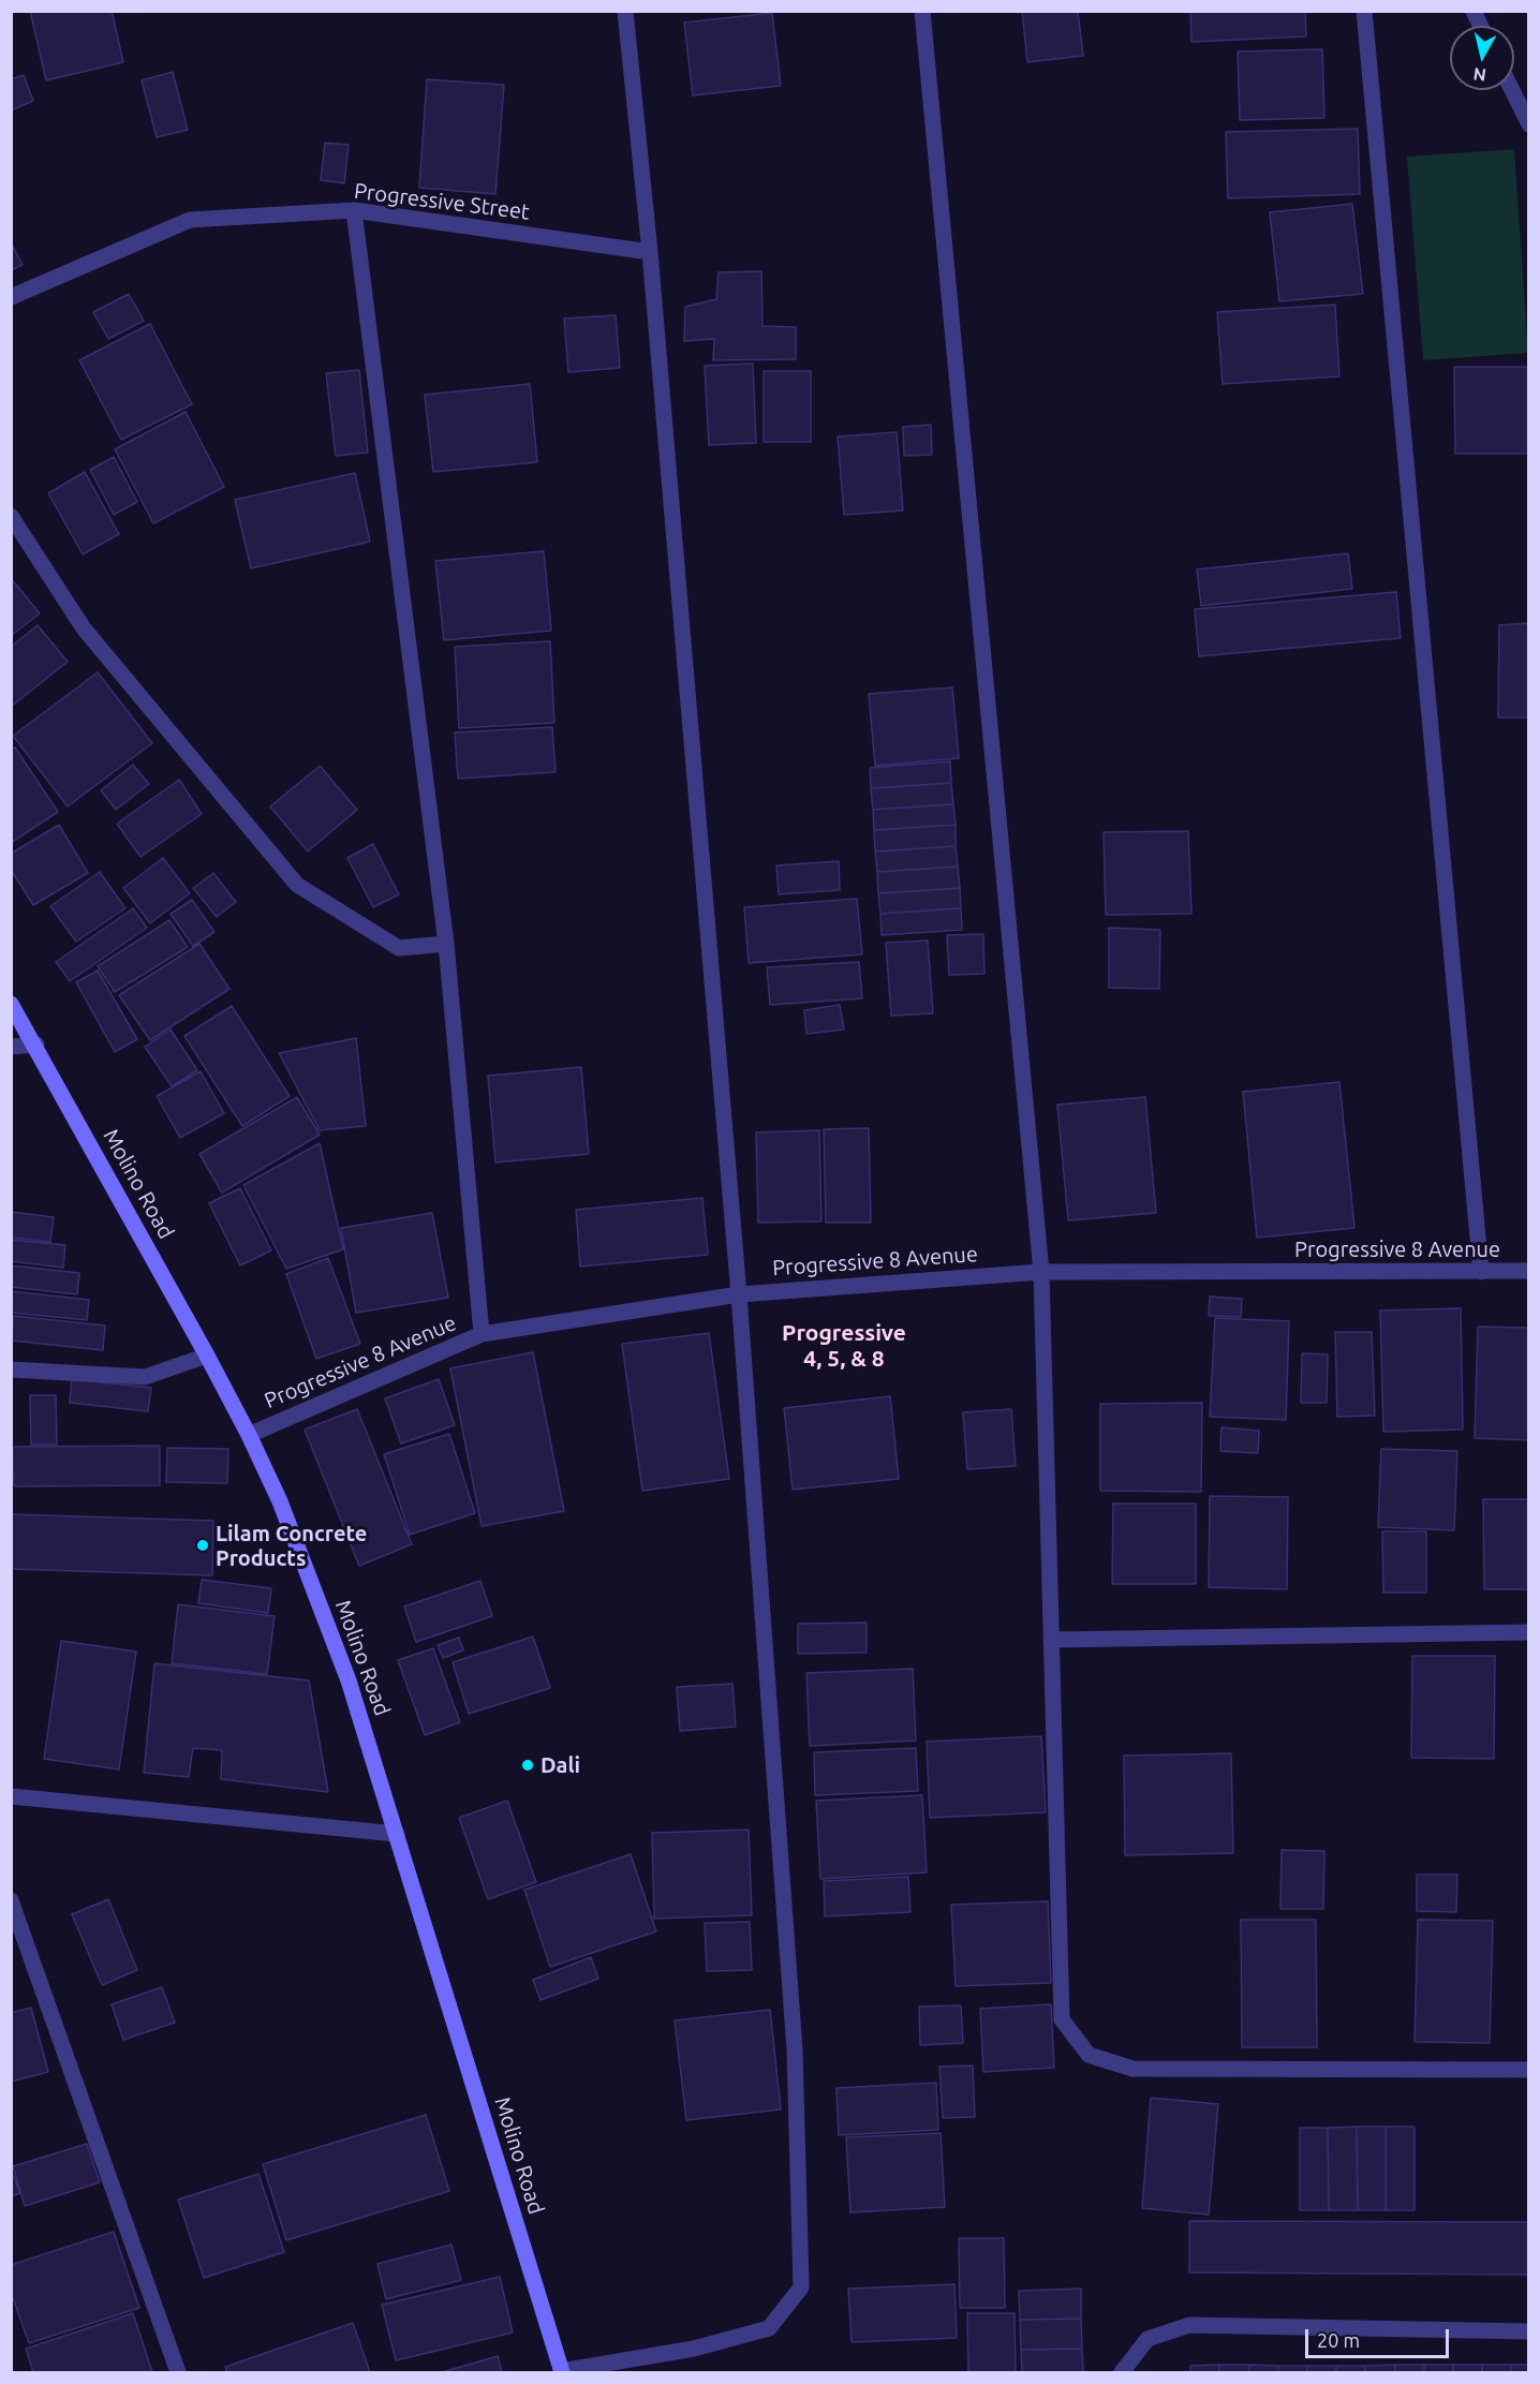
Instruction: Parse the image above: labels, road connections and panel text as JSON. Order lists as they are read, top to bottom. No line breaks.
{"streets":{"main road":["Molino Road"],"street":["Progressive Street","Progressive 8 Avenue"]},"crossings":[["Molino Road","Progressive 8 Avenue"]],"districts":["Progressive 4, 5, & 8"],"places":["Lilam Concrete Products","Dali"],"scale_bar":"20 m","north":"bottom"}
